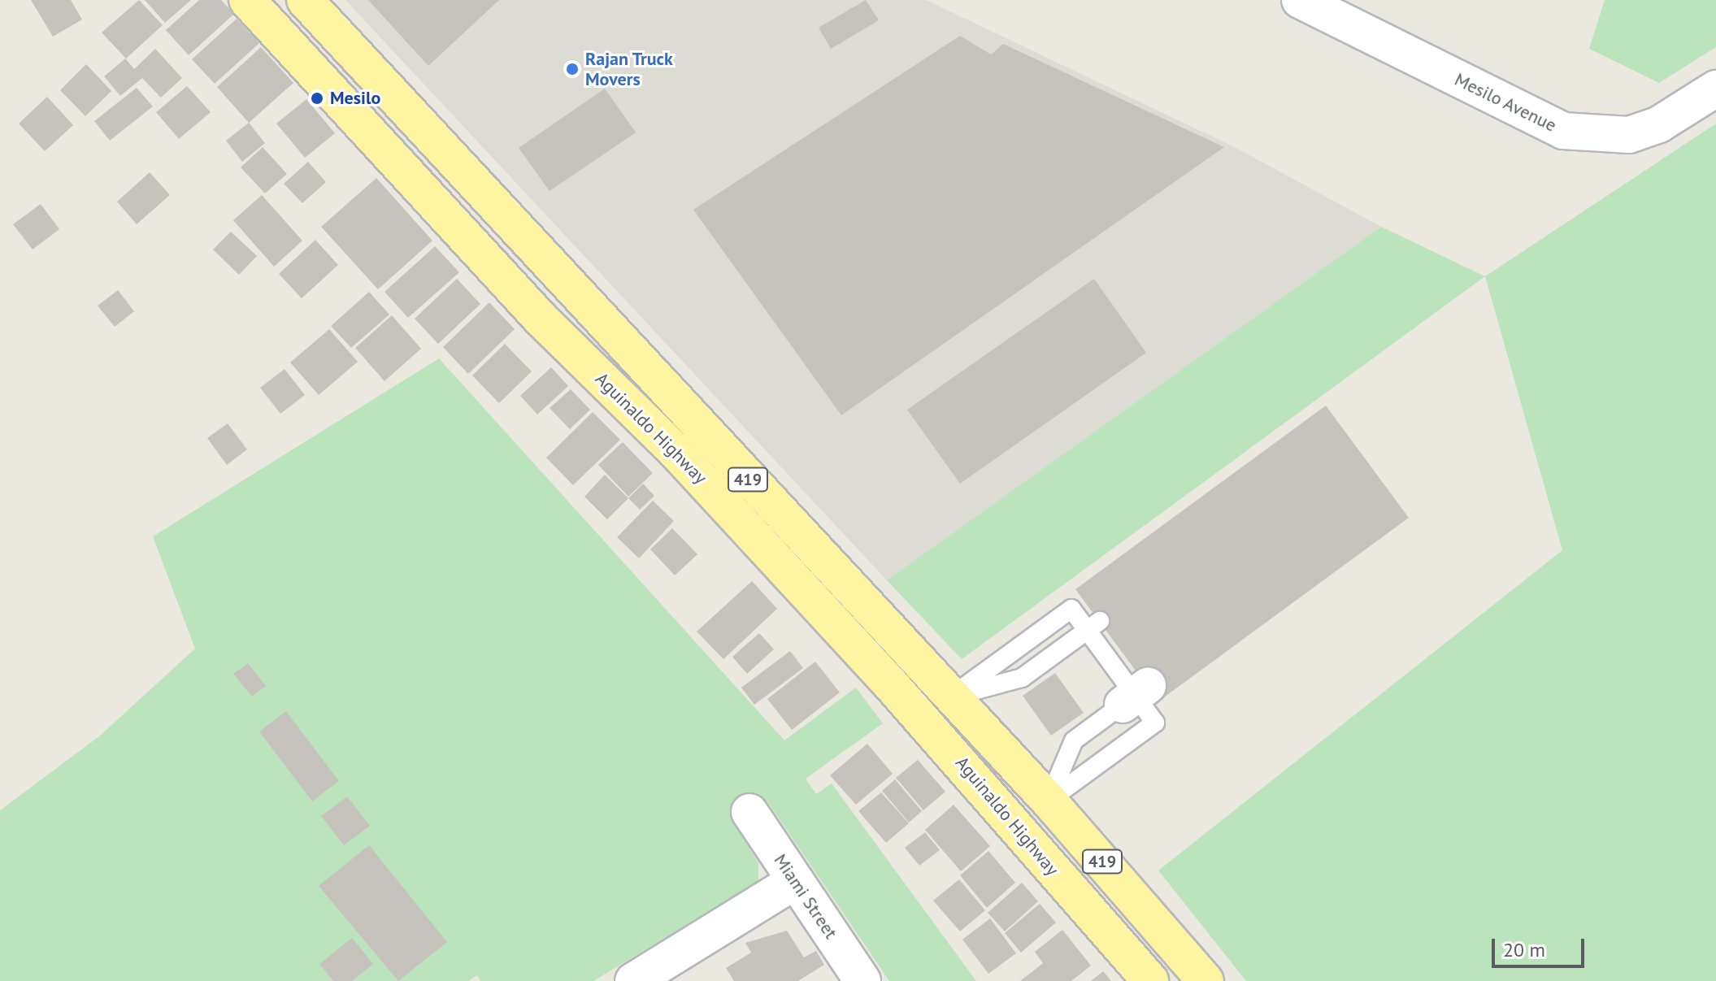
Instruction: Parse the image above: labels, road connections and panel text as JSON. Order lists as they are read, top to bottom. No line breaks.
{"streets":{"main road":["Aguinaldo Highway","419"],"street":["Mesilo Avenue","Miami Street"]},"places":["Rajan Truck Movers","Mesilo"],"scale_bar":"20 m"}
